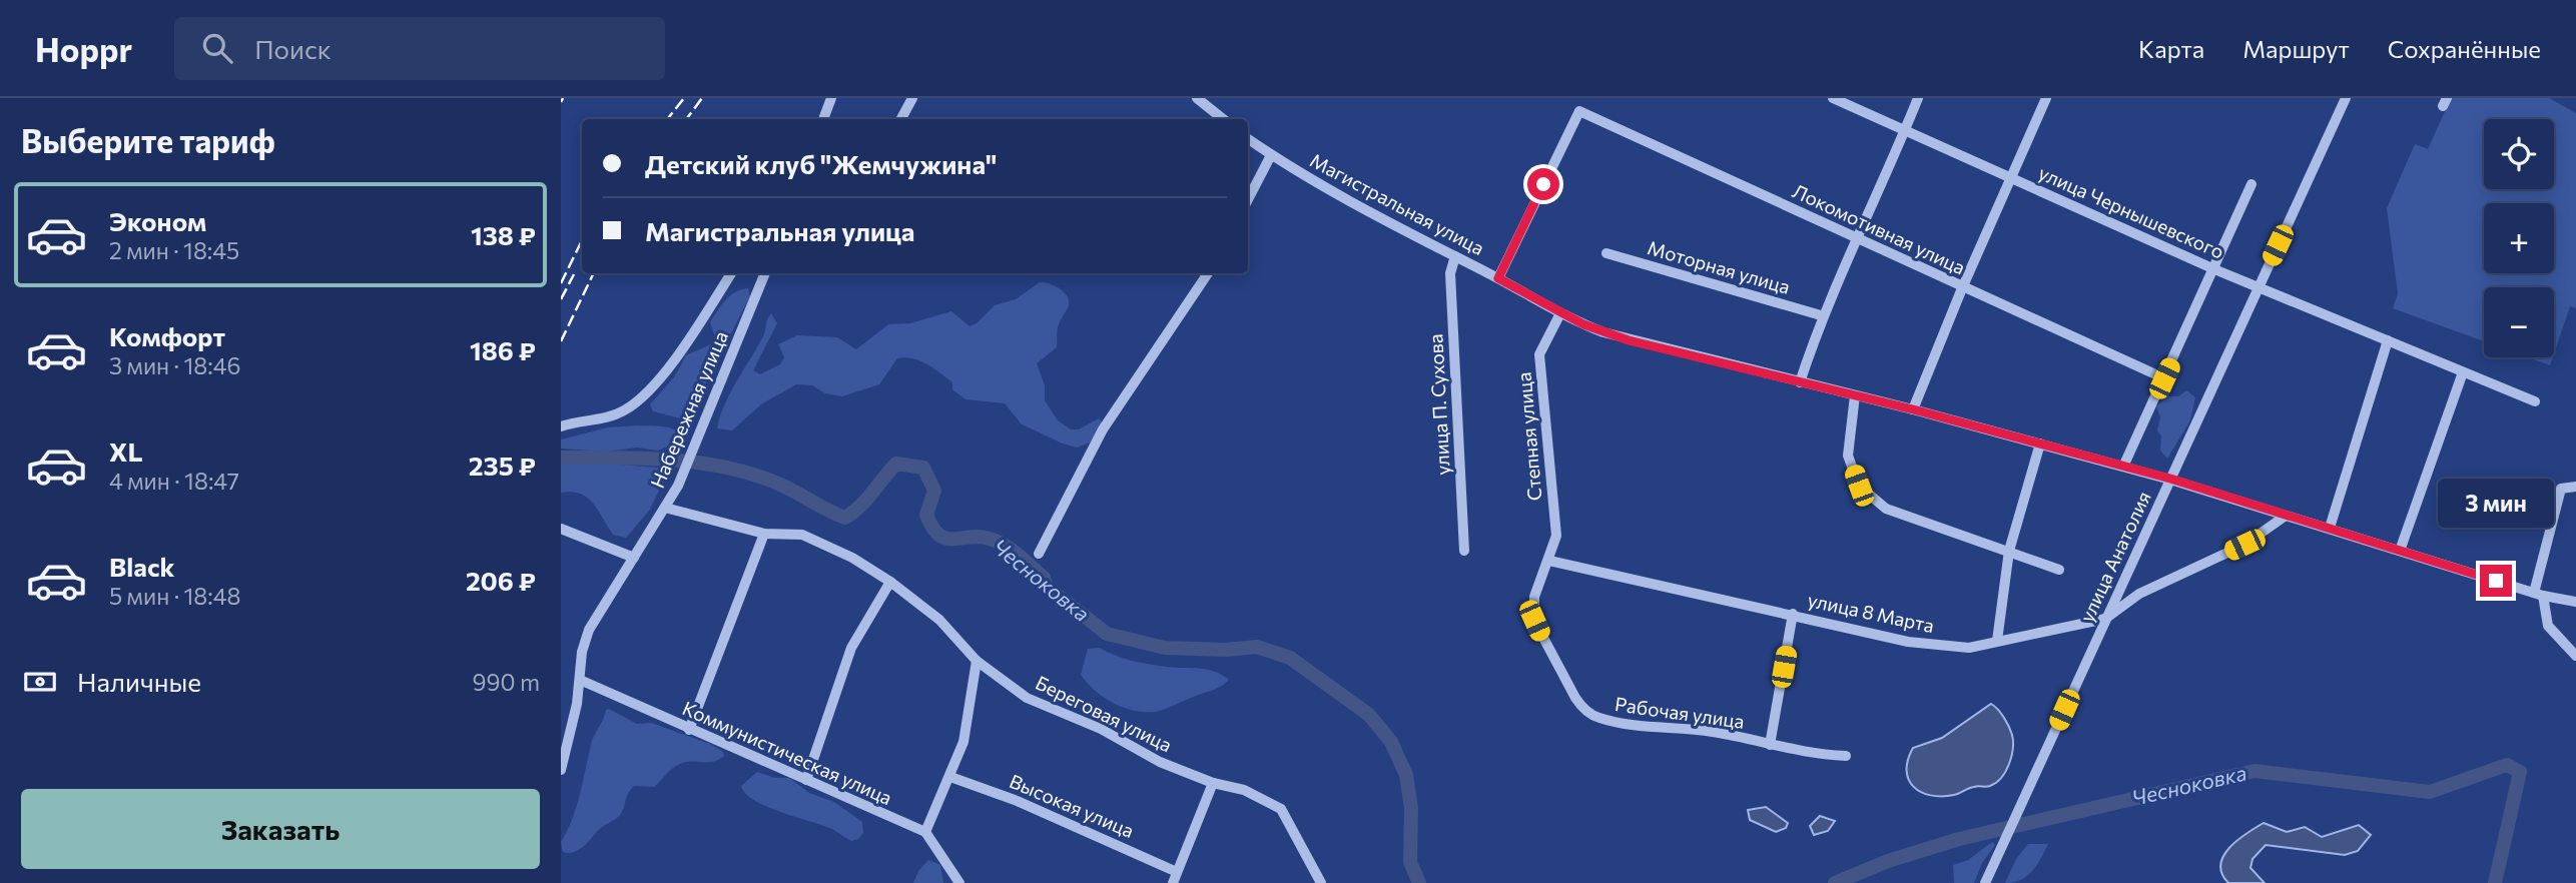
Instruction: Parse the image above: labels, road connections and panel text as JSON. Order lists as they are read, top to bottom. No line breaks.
{"streets":{"street":["Магистральная улица","улица Чернышевского","Локомотивная улица","Моторная улица","улица П. Сухова","Набережная улица","Степная улица","улица Анатолия","улица 8 Марта","Рабочая улица","Береговая улица","Коммунистическая улица","Высокая улица"]},"crossings":[["Магистральная улица","Локомотивная улица"],["Магистральная улица","улица П. Сухова"],["Магистральная улица","Степная улица"],["Магистральная улица","улица Анатолия"],["Магистральная улица","улица 8 Марта"],["улица Чернышевского","улица Анатолия"],["Набережная улица","Береговая улица"],["Набережная улица","Коммунистическая улица"],["Степная улица","улица 8 Марта"],["Степная улица","Рабочая улица"],["улица Анатолия","улица 8 Марта"],["улица 8 Марта","Рабочая улица"]],"water":["Чесноковка"],"page":{"header":"Hoppr","search":"Поиск","nav":["Карта","Маршрут","Сохранённые"],"heading":"Выберите тариф","map_buttons":["+","−"],"banner":["Детский клуб \"Жемчужина\"","Магистральная улица"],"list":[{"name":"Эконом","note":"2 мин · 18:45","value":"138 ₽"},{"name":"Комфорт","note":"3 мин · 18:46","value":"186 ₽"},{"name":"XL","note":"4 мин · 18:47","value":"235 ₽"},{"name":"Black","note":"5 мин · 18:48","value":"206 ₽"}],"bubble":"3 мин","pay":["Наличные","990 m"],"buttons":"Заказать"}}
